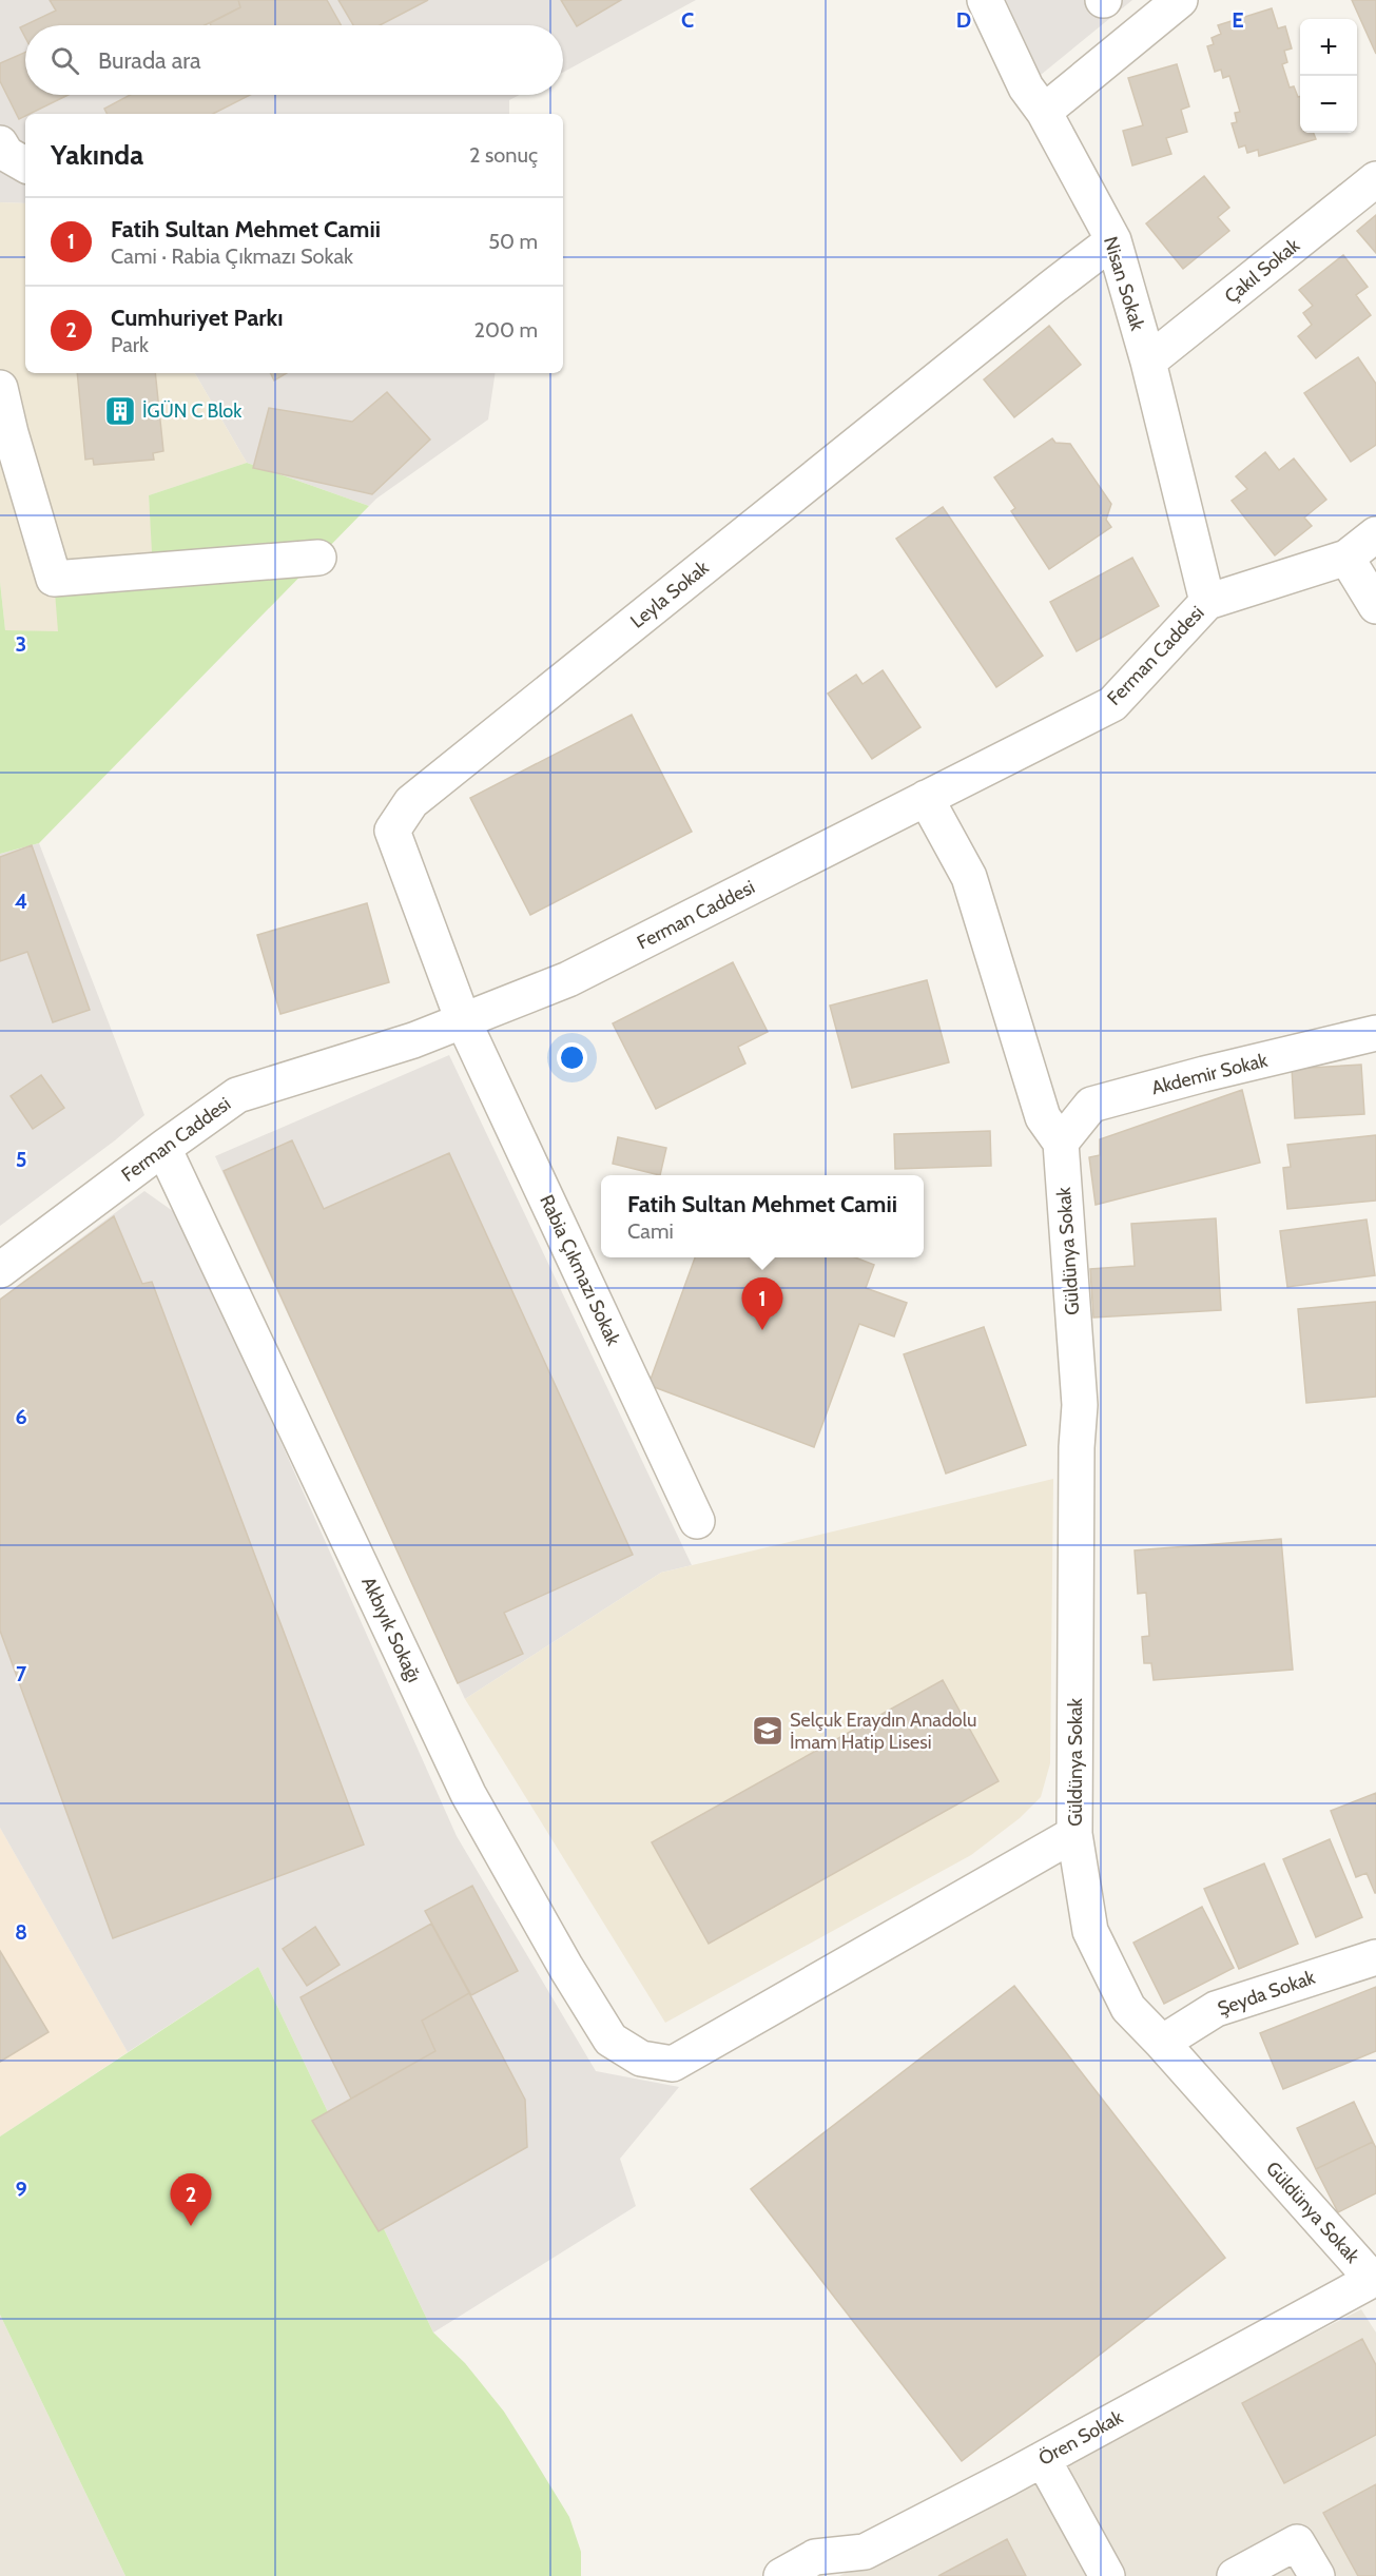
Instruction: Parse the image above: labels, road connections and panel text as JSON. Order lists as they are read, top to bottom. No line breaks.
{"streets":{"street":["Çakıl Sokak","Nisan Sokak","Leyla Sokak","Ferman Caddesi","Akdemir Sokak","Güldünya Sokak","Rabia Çıkmazı Sokak","Akbıyık Sokağı","Şeyda Sokak","Ören Sokak"]},"crossings":[["Çakıl Sokak","Nisan Sokak"],["Nisan Sokak","Leyla Sokak"],["Nisan Sokak","Ferman Caddesi"],["Leyla Sokak","Ferman Caddesi"],["Leyla Sokak","Rabia Çıkmazı Sokak"],["Ferman Caddesi","Rabia Çıkmazı Sokak"],["Ferman Caddesi","Akbıyık Sokağı"],["Akdemir Sokak","Güldünya Sokak"],["Güldünya Sokak","Akbıyık Sokağı"],["Güldünya Sokak","Şeyda Sokak"],["Güldünya Sokak","Ören Sokak"]],"places":{"building":["İGÜN C Blok"],"school or university":["Selçuk Eraydın Anadolu İmam Hatip Lisesi"]},"page":{"map_buttons":["+","−"],"search":"Burada ara","heading":["Yakında","2 sonuç"],"list":[{"mark":"1","name":"Fatih Sultan Mehmet Camii","note":"Cami · Rabia Çıkmazı Sokak","value":"50 m"},{"mark":"2","name":"Cumhuriyet Parkı","note":"Park","value":"200 m"}],"popup":["Fatih Sultan Mehmet Camii","Cami"],"pins":["1","2"]},"grid":{"columns":["C","D","E"],"rows":["3","4","5","6","7","8","9"]}}
